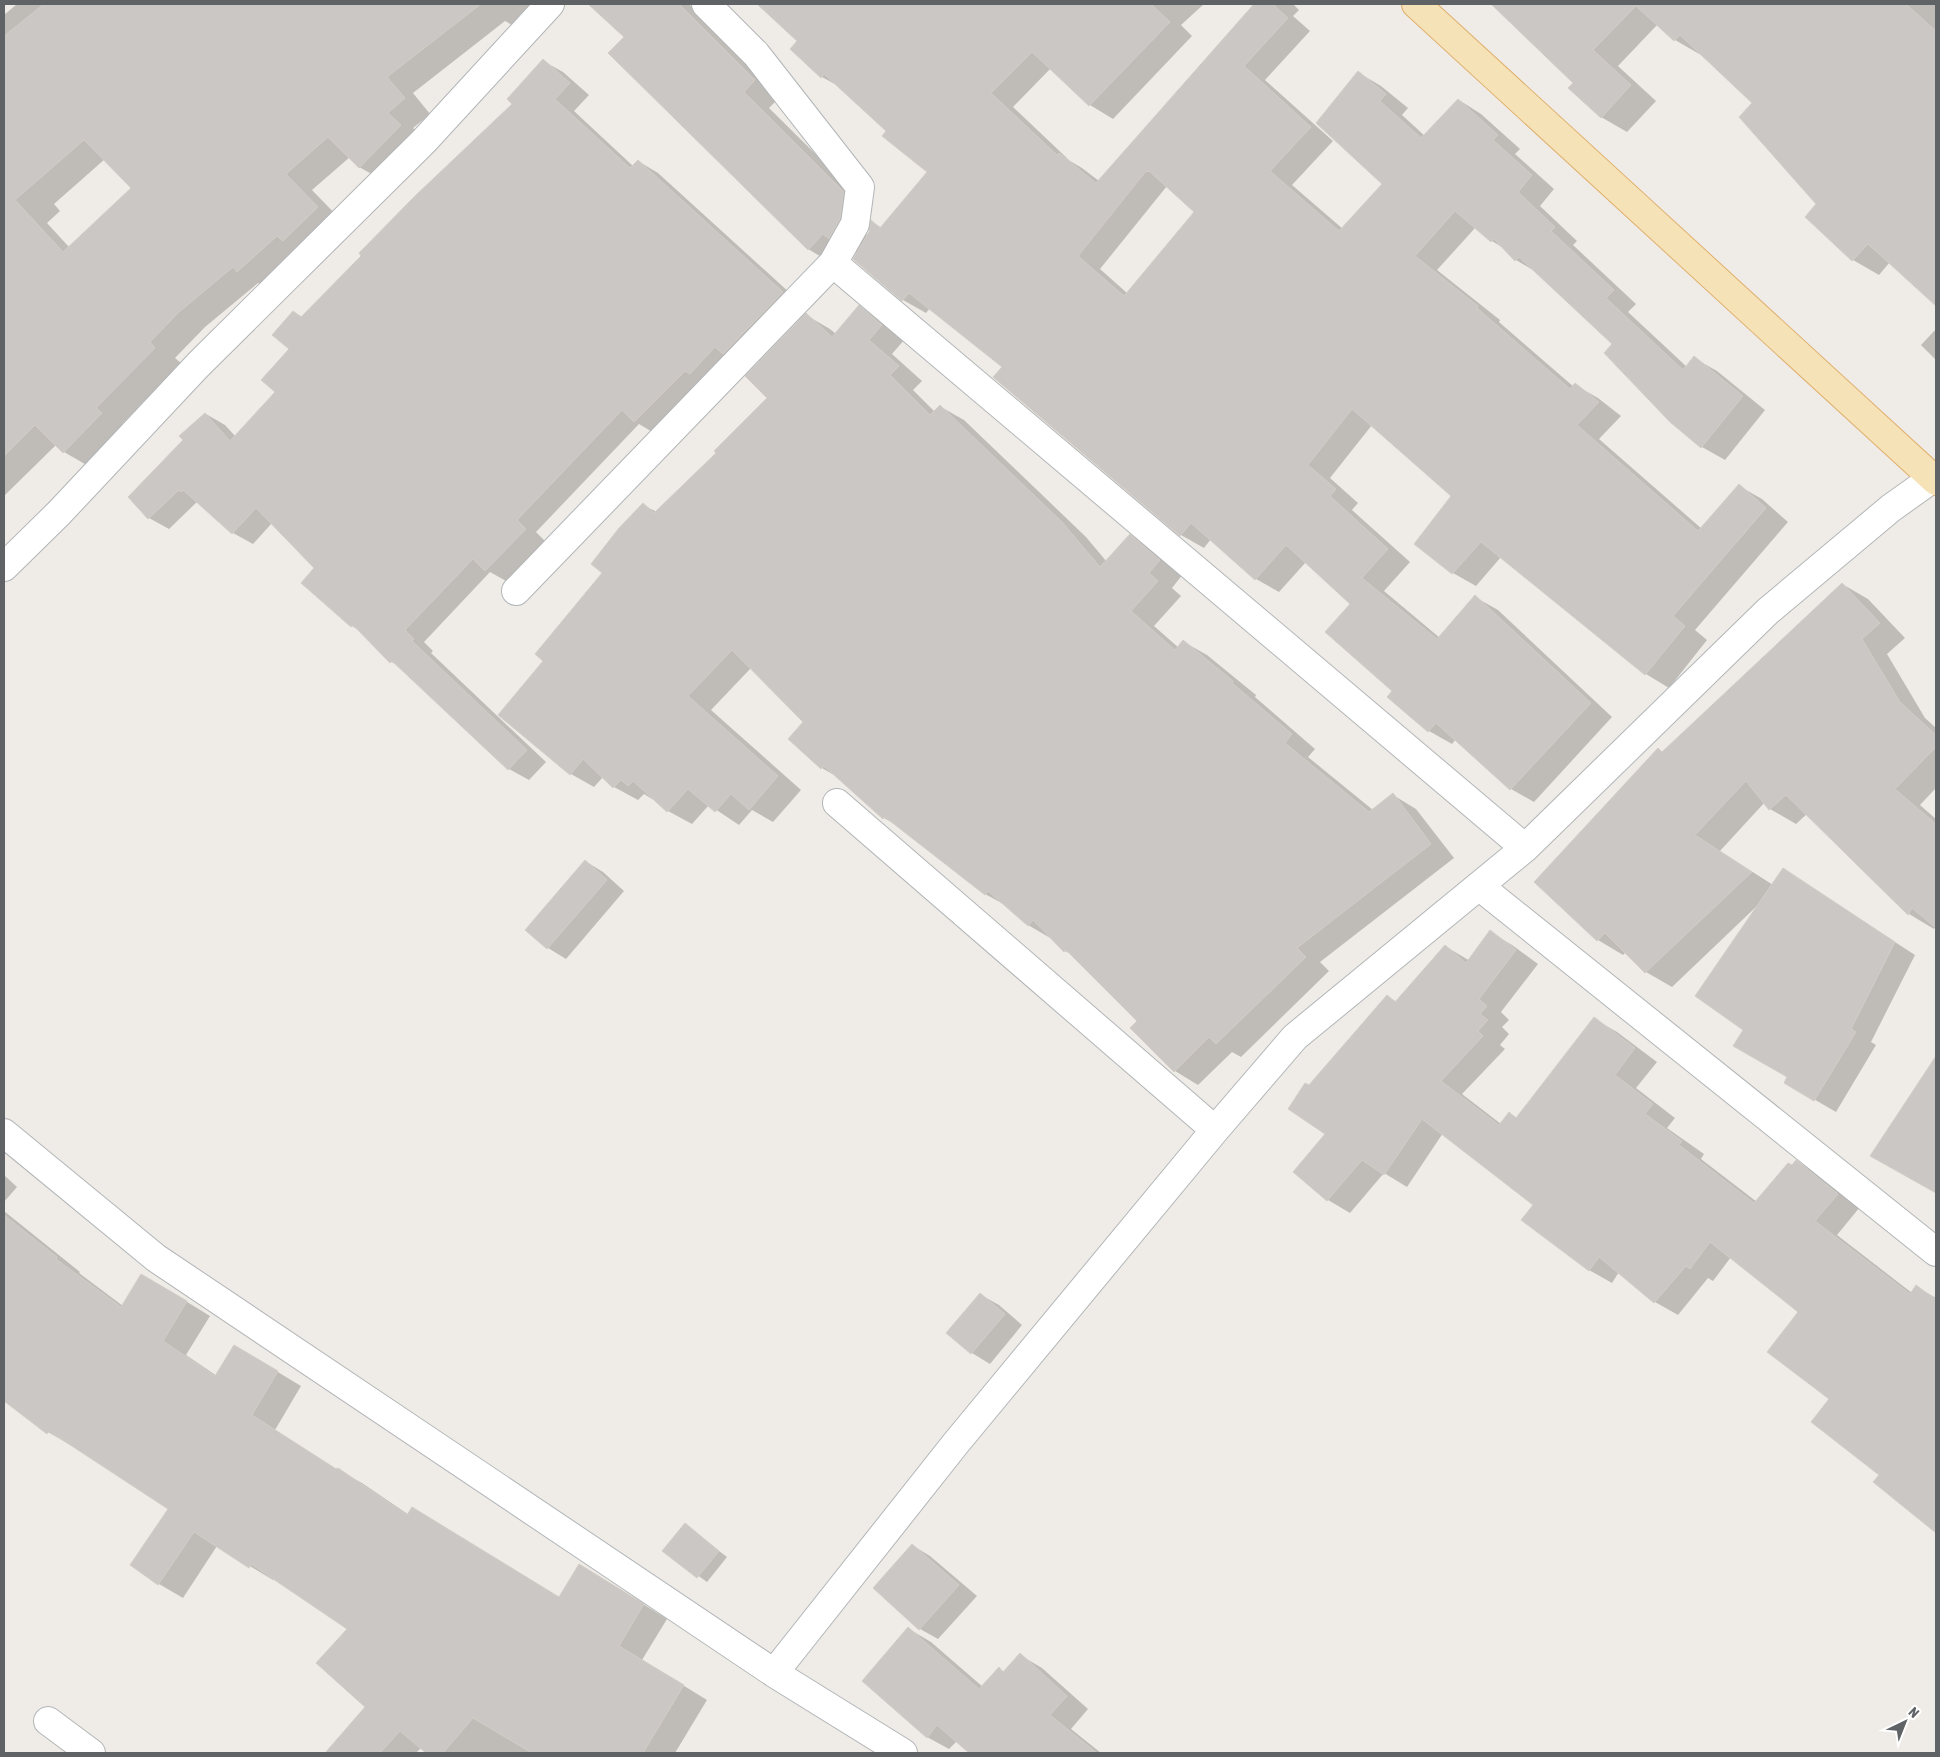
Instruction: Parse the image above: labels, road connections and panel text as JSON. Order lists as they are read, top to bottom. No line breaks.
{"north":"top right"}
